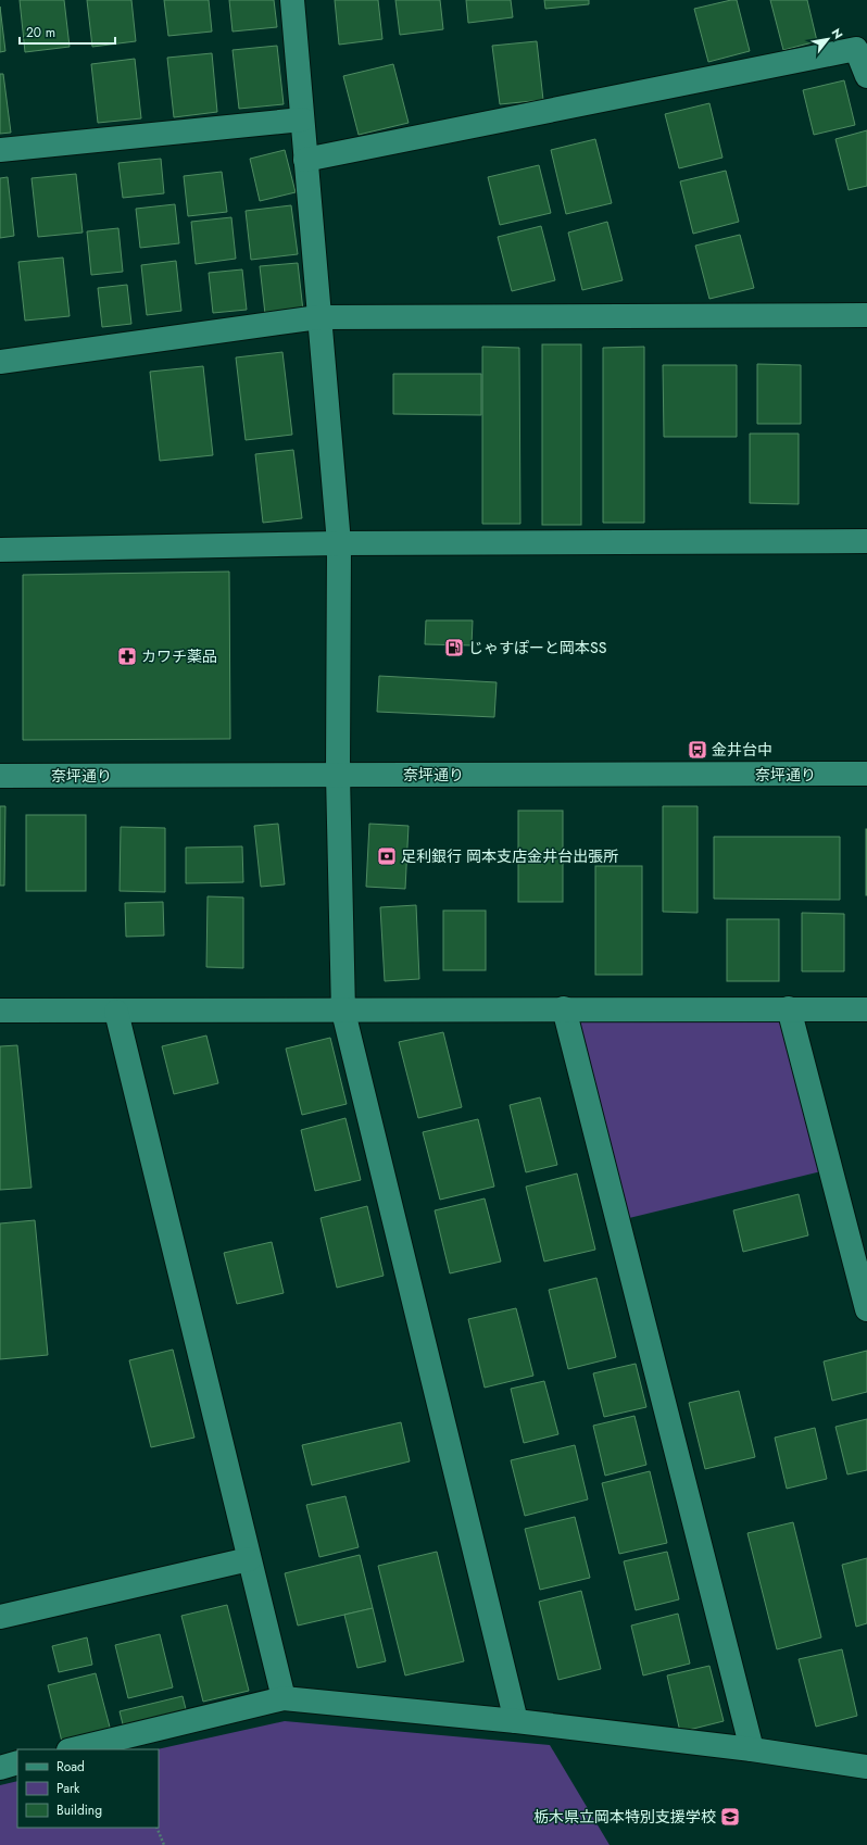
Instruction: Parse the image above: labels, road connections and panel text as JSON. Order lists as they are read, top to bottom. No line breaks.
{"streets":{"street":["奈坪通り"]},"places":{"fuel station":["じゃすぽーと岡本SS"],"pharmacy":["カワチ薬品"],"bus stop":["金井台中"],"bank":["足利銀行 岡本支店金井台出張所"],"school or university":["栃木県立岡本特別支援学校"]},"legend":["Road","Park","Building"],"scale_bar":"20 m","north":"top right"}
